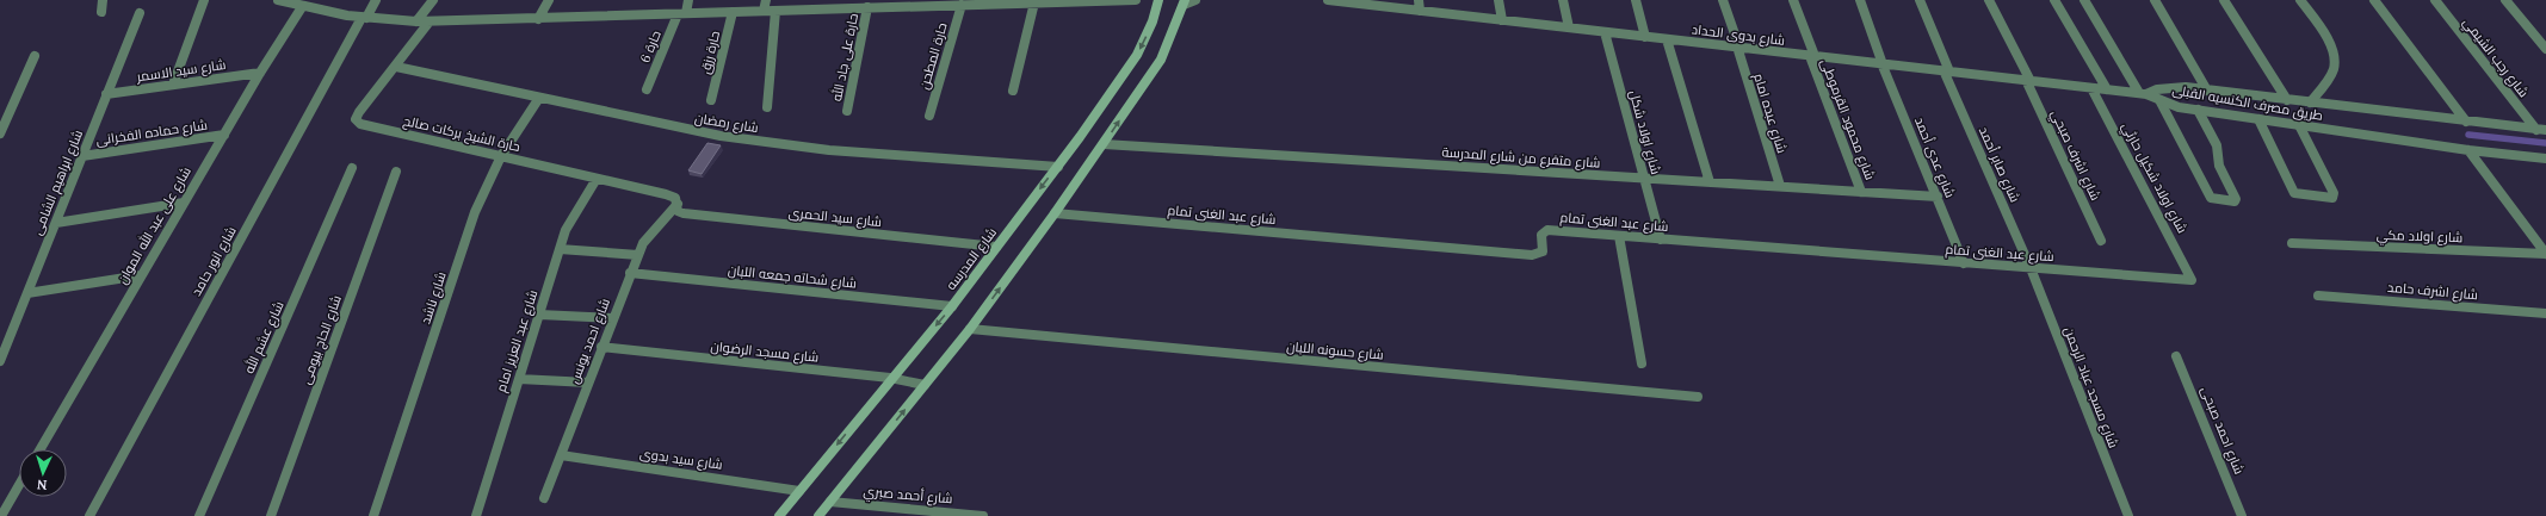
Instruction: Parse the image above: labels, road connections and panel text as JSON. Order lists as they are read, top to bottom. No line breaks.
{"streets":{"main road":["شارع المدرسه"],"street":["شارع بدوى الحداد","حارة 6","حارة رزق","حارة المطحن","حارة على جاد الله","شارع رجب الشيمي","شارع سيد الاسمر","طريق مصرف الكنسيه القبلى","شارع عبده امام","شارع محمود القرموطى","شارع رمضان","شارع حماده الفخرانى","شارع اولاد شكل","حارة الشيخ بركات صالح","شارع اشرف صبحي","شارع متفرع من شارع المدرسة","شارع عدى أحمد","شارع صابر أحمد","شارع اولاد شكيل حارثي","شارع ابراهيم الشامى","شارع عبد الغنى تمام","شارع سيد الحمرى","شارع على عبد الله الموان","شارع اولاد مكي","شارع انور حامد","شارع شحاته جمعه اللبان","شارع اشرف حامد","شارع ناشد","شارع عشم الله","شارع الحاج بيومى","شارع عبد العزيز امام","شارع احمد يونس","شارع حسونه اللبان","شارع مسجد الرضوان","شارع مسجد عباد الرحمن","شارع احمد صبحى","شارع سيد بدوى","شارع أحمد صبري"]},"crossings":[["شارع بدوى الحداد","طريق مصرف الكنسيه القبلى"],["شارع بدوى الحداد","شارع عبده امام"],["شارع بدوى الحداد","شارع محمود القرموطى"],["شارع بدوى الحداد","شارع اولاد شكل"],["شارع بدوى الحداد","شارع اشرف صبحي"],["شارع بدوى الحداد","شارع عدى أحمد"],["شارع بدوى الحداد","شارع صابر أحمد"],["شارع بدوى الحداد","شارع اولاد شكيل حارثي"],["شارع رجب الشيمي","طريق مصرف الكنسيه القبلى"],["شارع سيد الاسمر","شارع ابراهيم الشامى"],["شارع سيد الاسمر","شارع على عبد الله الموان"],["شارع عبده امام","شارع متفرع من شارع المدرسة"],["شارع محمود القرموطى","شارع متفرع من شارع المدرسة"],["شارع رمضان","حارة الشيخ بركات صالح"],["شارع رمضان","شارع المدرسه"],["شارع رمضان","شارع ناشد"],["شارع حماده الفخرانى","شارع ابراهيم الشامى"],["شارع حماده الفخرانى","شارع على عبد الله الموان"],["شارع اولاد شكل","شارع متفرع من شارع المدرسة"],["شارع اولاد شكل","شارع عبد الغنى تمام"],["حارة الشيخ بركات صالح","شارع سيد الحمرى"],["حارة الشيخ بركات صالح","شارع ناشد"],["حارة الشيخ بركات صالح","شارع عبد العزيز امام"],["حارة الشيخ بركات صالح","شارع احمد يونس"],["شارع متفرع من شارع المدرسة","شارع عدى أحمد"],["شارع عدى أحمد","شارع عبد الغنى تمام"],["شارع صابر أحمد","شارع عبد الغنى تمام"],["شارع صابر أحمد","شارع مسجد عباد الرحمن"],["شارع اولاد شكيل حارثي","شارع عبد الغنى تمام"],["شارع عبد الغنى تمام","شارع مسجد عباد الرحمن"],["شارع سيد الحمرى","شارع المدرسه"],["شارع سيد الحمرى","شارع احمد يونس"],["شارع المدرسه","شارع شحاته جمعه اللبان"],["شارع المدرسه","شارع مسجد الرضوان"],["شارع المدرسه","شارع سيد بدوى"],["شارع شحاته جمعه اللبان","شارع احمد يونس"],["شارع احمد يونس","شارع مسجد الرضوان"],["شارع احمد يونس","شارع سيد بدوى"]],"north":"bottom"}
